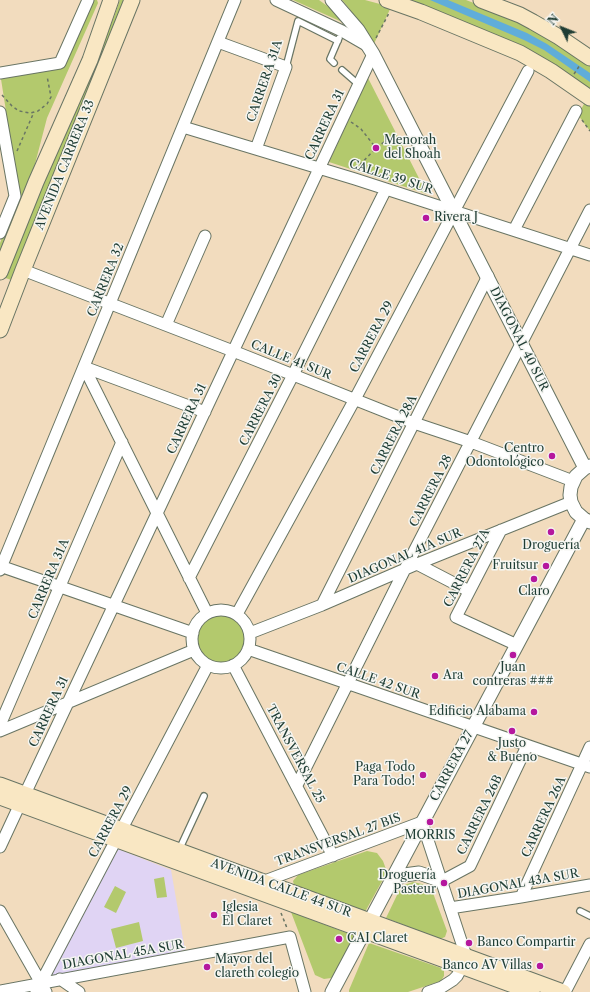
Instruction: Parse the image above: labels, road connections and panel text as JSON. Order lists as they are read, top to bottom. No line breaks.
{"streets":{"main road":["AVENIDA CARRERA 33","AVENIDA CALLE 44 SUR"],"street":["CARRERA 31A","CARRERA 31","CALLE 39 SUR","CARRERA 32","CARRERA 29","DIAGONAL 40 SUR","CALLE 41 SUR","CARRERA 30","CARRERA 28A","CARRERA 28","DIAGONAL 41A SUR","CARRERA 27A","CALLE 42 SUR","TRANSVERSAL 25","CARRERA 27","CARRERA 26B","CARRERA 26A","TRANSVERSAL 27 BIS","DIAGONAL 43A SUR","DIAGONAL 45A SUR"]},"crossings":[["CARRERA 31A","CALLE 39 SUR"],["CARRERA 31","CALLE 39 SUR"],["CARRERA 31","DIAGONAL 40 SUR"],["CARRERA 31","CALLE 41 SUR"],["CARRERA 31","AVENIDA CALLE 44 SUR"],["AVENIDA CARRERA 33","CALLE 41 SUR"],["CALLE 39 SUR","CARRERA 32"],["CALLE 39 SUR","CARRERA 29"],["CALLE 39 SUR","DIAGONAL 40 SUR"],["CALLE 39 SUR","CARRERA 30"],["CALLE 39 SUR","CARRERA 28"],["CARRERA 32","CALLE 41 SUR"],["CARRERA 29","DIAGONAL 40 SUR"],["CARRERA 29","CALLE 41 SUR"],["CARRERA 29","DIAGONAL 41A SUR"],["CARRERA 29","CALLE 42 SUR"],["CARRERA 29","TRANSVERSAL 25"],["CARRERA 29","AVENIDA CALLE 44 SUR"],["CARRERA 29","DIAGONAL 45A SUR"],["DIAGONAL 40 SUR","CARRERA 28A"],["DIAGONAL 40 SUR","CARRERA 28"],["CALLE 41 SUR","CARRERA 30"],["CALLE 41 SUR","CARRERA 28A"],["CALLE 41 SUR","CARRERA 28"],["CARRERA 28A","DIAGONAL 41A SUR"],["CARRERA 28","DIAGONAL 41A SUR"],["CARRERA 28","CALLE 42 SUR"],["CARRERA 28","TRANSVERSAL 25"],["DIAGONAL 41A SUR","CARRERA 27A"],["DIAGONAL 41A SUR","CALLE 42 SUR"],["DIAGONAL 41A SUR","TRANSVERSAL 25"],["CARRERA 27A","CARRERA 27"],["CALLE 42 SUR","TRANSVERSAL 25"],["CALLE 42 SUR","CARRERA 27"],["CALLE 42 SUR","CARRERA 26B"],["CALLE 42 SUR","CARRERA 26A"],["TRANSVERSAL 25","TRANSVERSAL 27 BIS"],["CARRERA 27","TRANSVERSAL 27 BIS"],["CARRERA 27","AVENIDA CALLE 44 SUR"],["CARRERA 26A","DIAGONAL 43A SUR"],["TRANSVERSAL 27 BIS","AVENIDA CALLE 44 SUR"]],"places":["Menorah del Shoah","Rivera J","Centro Odontológico","Droguería","Fruitsur","Claro","Juan contreras ###","Ara","Edificio Alabama","Justo & Bueno","Paga Todo Para Todo!","MORRIS","Droguería Pasteur","Iglesia El Claret","CAI Claret","Banco Compartir","Banco AV Villas","Mayor del clareth colegio"],"north":"top left"}
